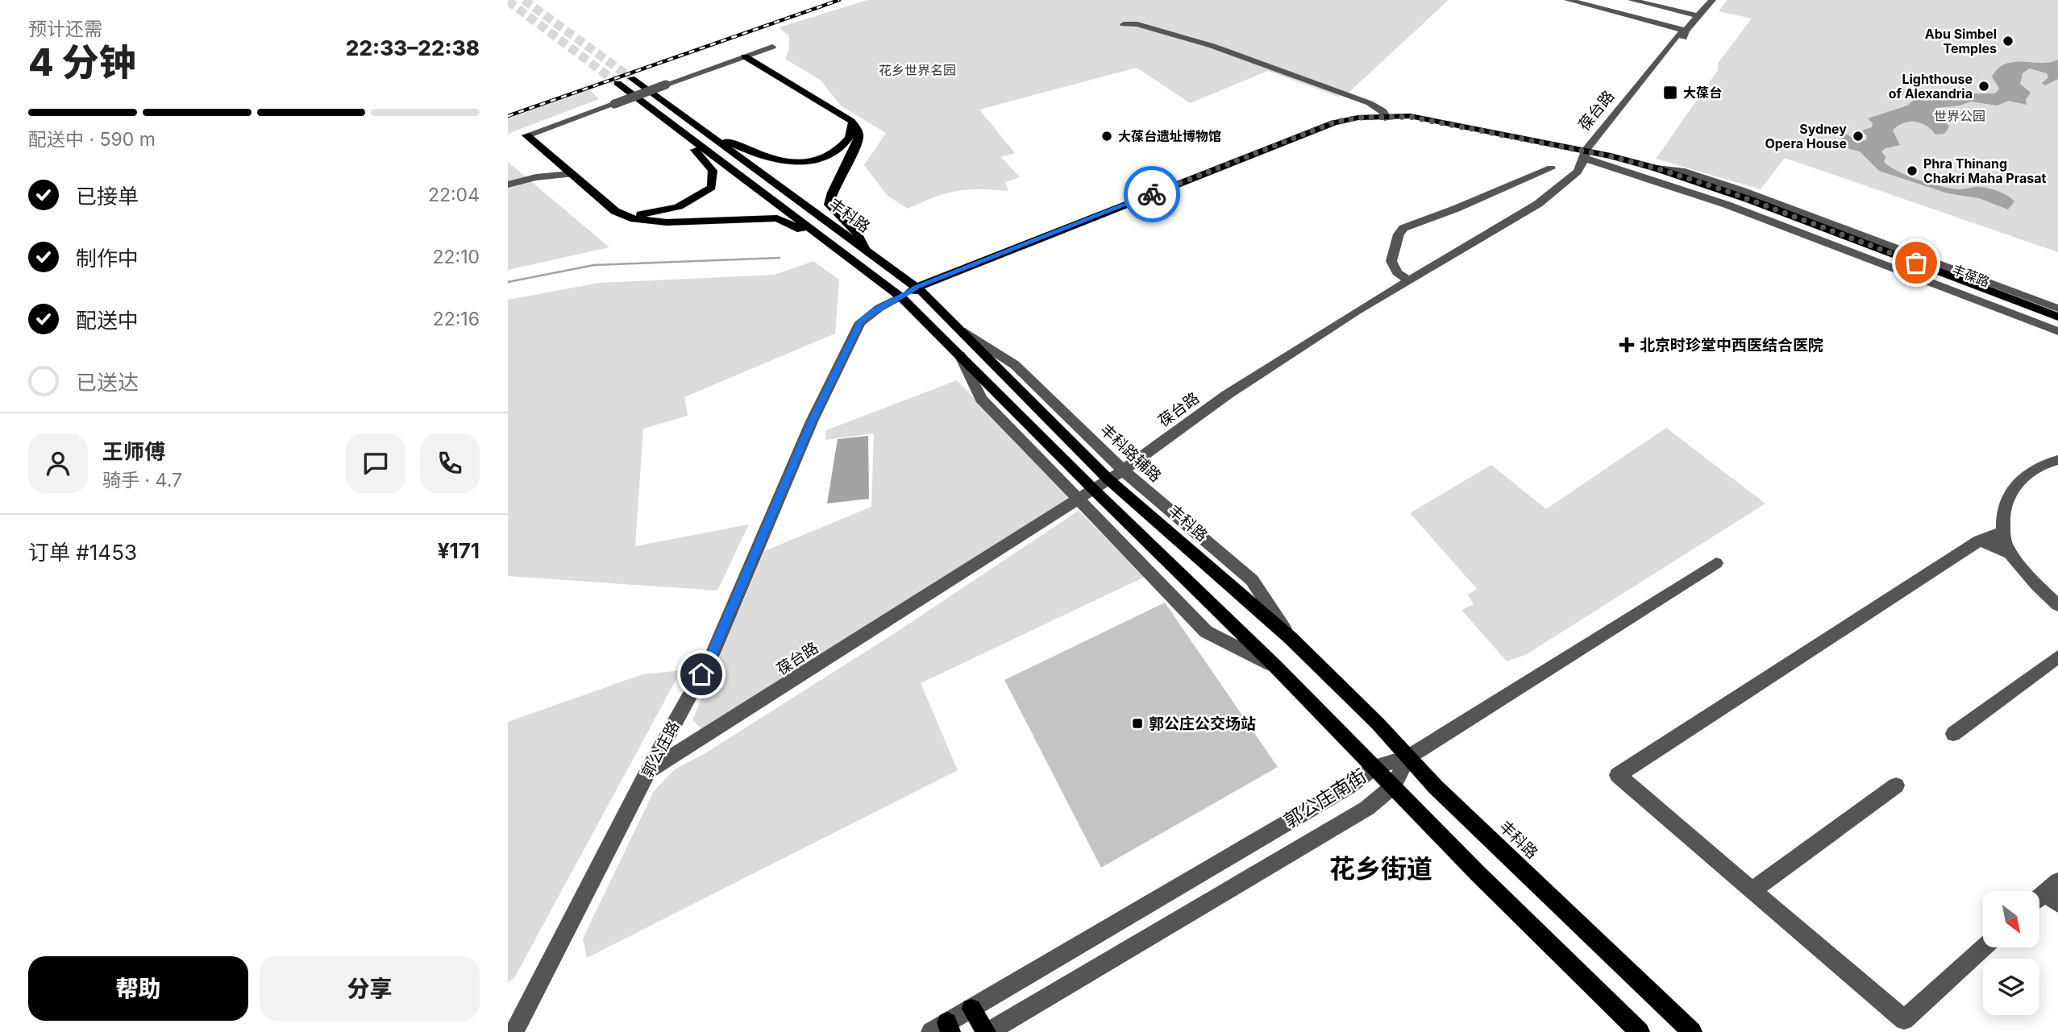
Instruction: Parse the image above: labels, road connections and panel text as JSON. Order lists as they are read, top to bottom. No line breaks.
{"streets":{"main road":["丰科路","丰葆路"],"street":["葆台路","丰科路辅路","郭公庄路","郭公庄南街"]},"crossings":[["葆台路","丰科路"],["葆台路","丰葆路"],["葆台路","丰科路辅路"],["葆台路","郭公庄路"],["丰科路","丰科路辅路"],["丰科路","郭公庄南街"]],"districts":["花乡街道"],"parks":["花乡世界名园","世界公园"],"places":{"other":["Abu Simbel Temples","Lighthouse of Alexandria","大葆台遗址博物馆","Sydney Opera House","Phra Thinang Chakri Maha Prasat"],"transit":["大葆台","郭公庄公交场站"],"health":["北京时珍堂中西医结合医院"]},"north":"bottom right","page":{"heading":["4 分钟","预计还需","22:33–22:38"],"panel":["王师傅","骑手 · 4.7","订单 #1453","¥171"],"bar":"配送中 · 590 m","list":[["已接单","22:04"],["制作中","22:10"],["配送中","22:16"],"已送达"],"buttons":["帮助","分享"]}}
